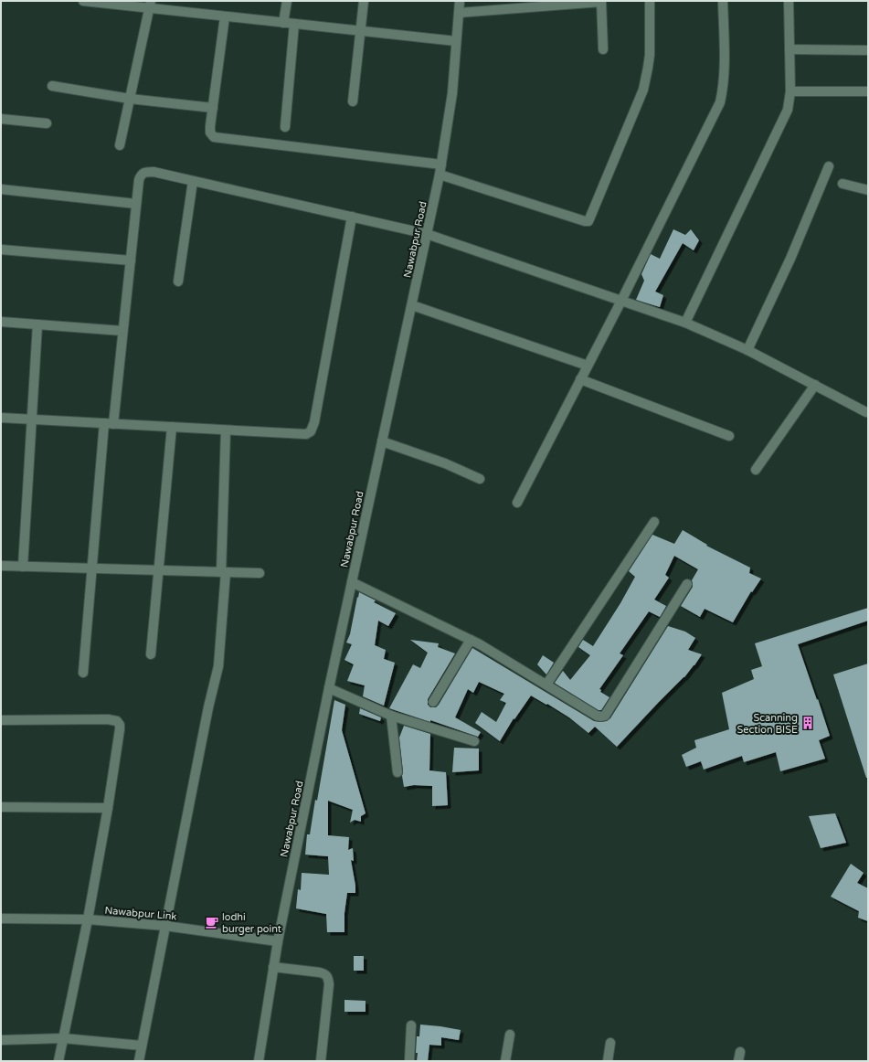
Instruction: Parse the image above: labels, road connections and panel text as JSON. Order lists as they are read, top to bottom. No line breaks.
{"streets":{"street":["Nawabpur Road","Nawabpur Link"]},"crossings":[["Nawabpur Road","Nawabpur Link"]],"places":{"building":["Scanning Section BISE"],"cafe":["lodhi burger point"]}}
